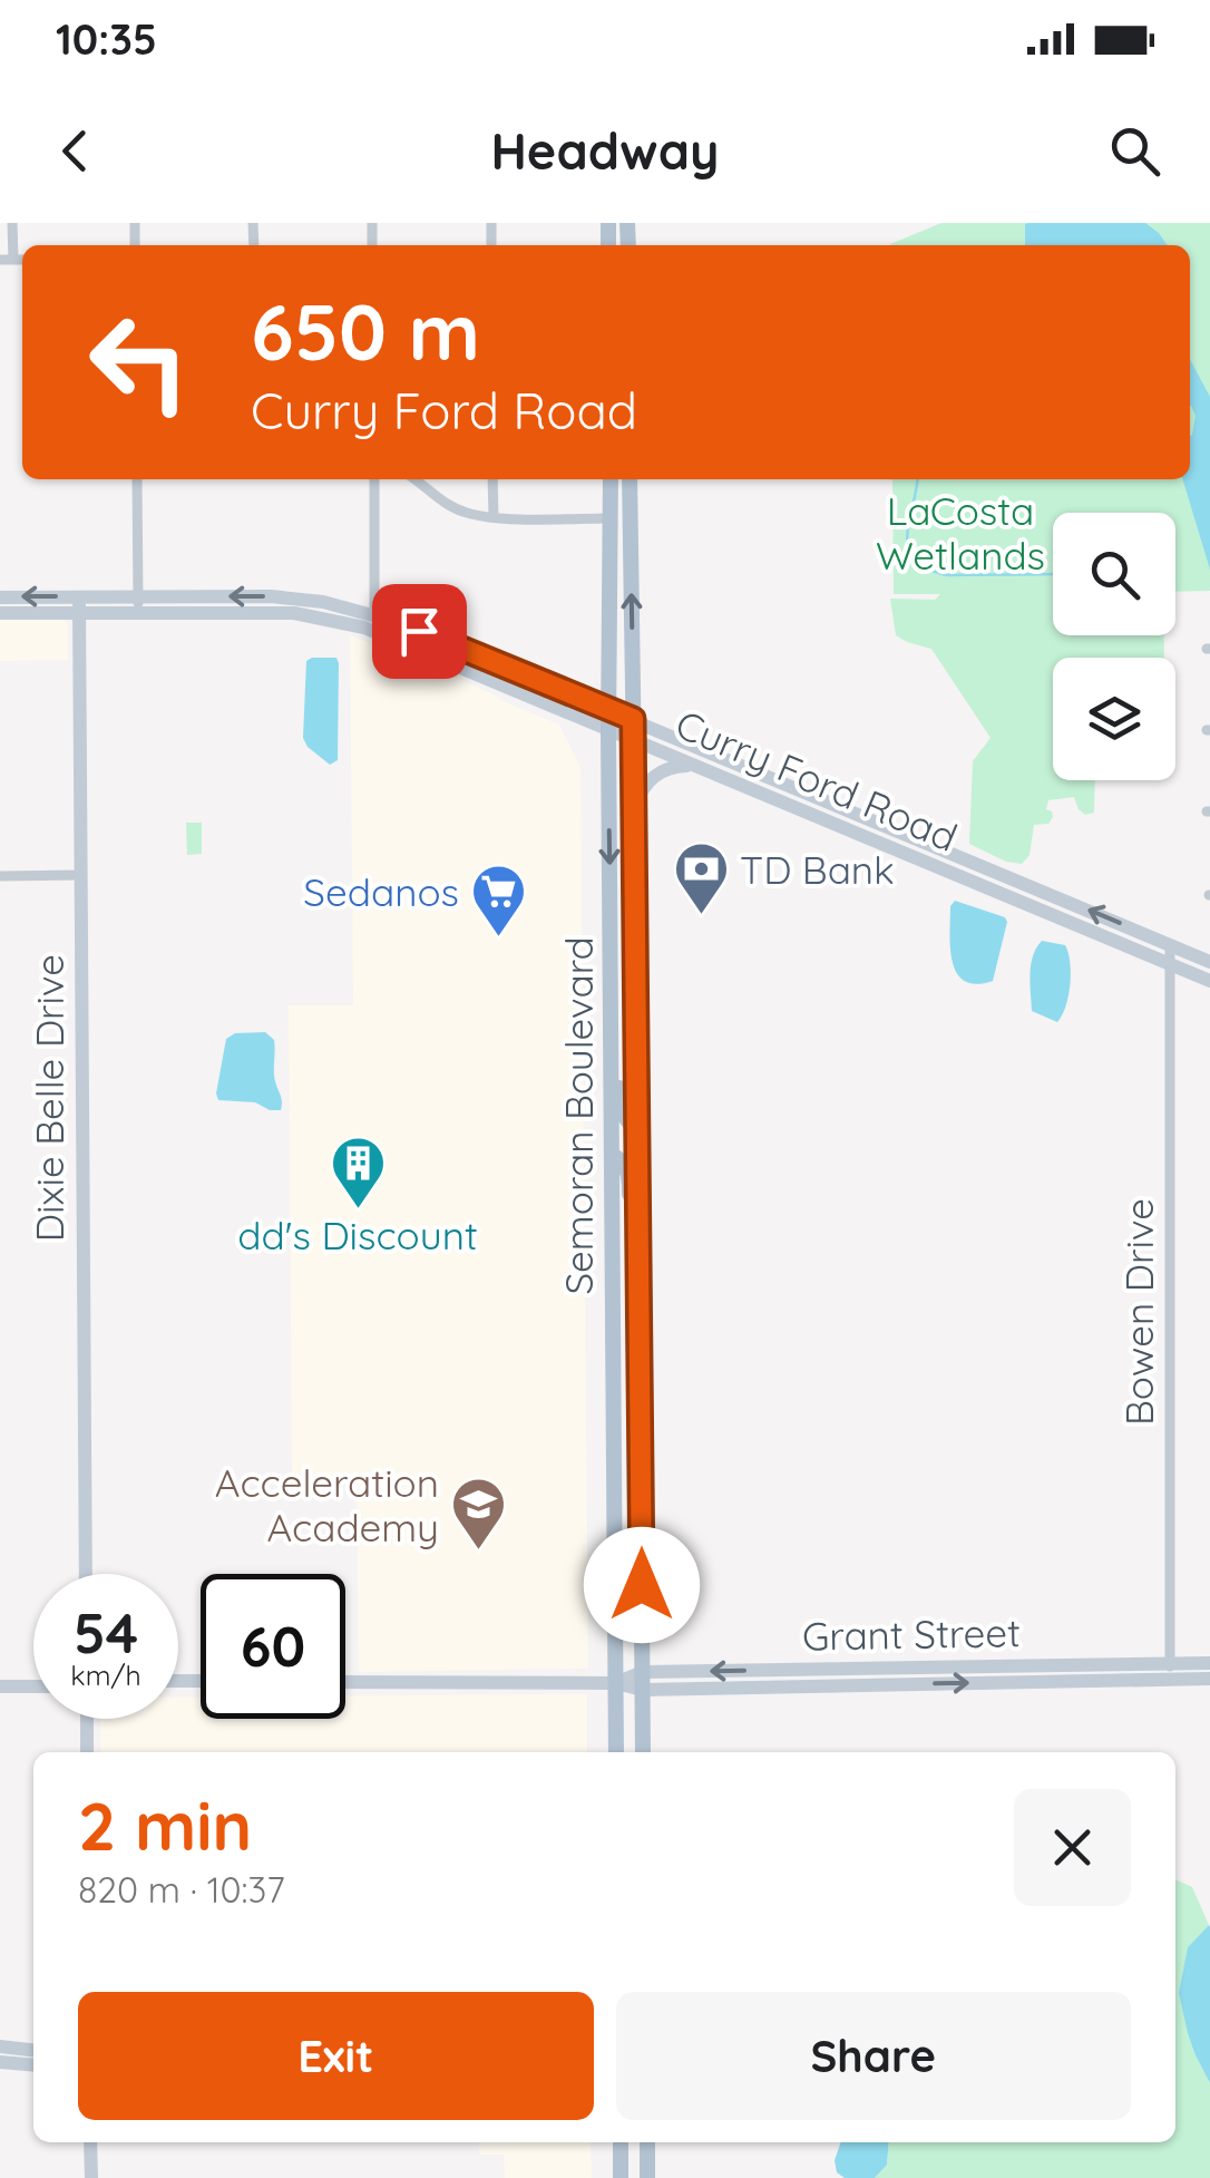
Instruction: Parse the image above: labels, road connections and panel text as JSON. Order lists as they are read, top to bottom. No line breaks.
{"streets":{"main road":["Curry Ford Road","Dixie Belle Drive","Semoran Boulevard","Grant Street"],"street":["Bowen Drive"]},"crossings":[["Curry Ford Road","Dixie Belle Drive"],["Curry Ford Road","Semoran Boulevard"],["Curry Ford Road","Bowen Drive"],["Semoran Boulevard","Grant Street"],["Bowen Drive","Grant Street"]],"parks":["LaCosta Wetlands"],"places":{"bank":["TD Bank"],"supermarket":["Sedanos"],"building":["dd's Discount"],"school or university":["Acceleration Academy"]},"page":{"status":"10:35","header":"Headway","turn":["650 m","Curry Ford Road"],"speed":"54 km/h","limit":"60","heading":["2 min","820 m · 10:37"],"buttons":["Exit","Share"]}}
